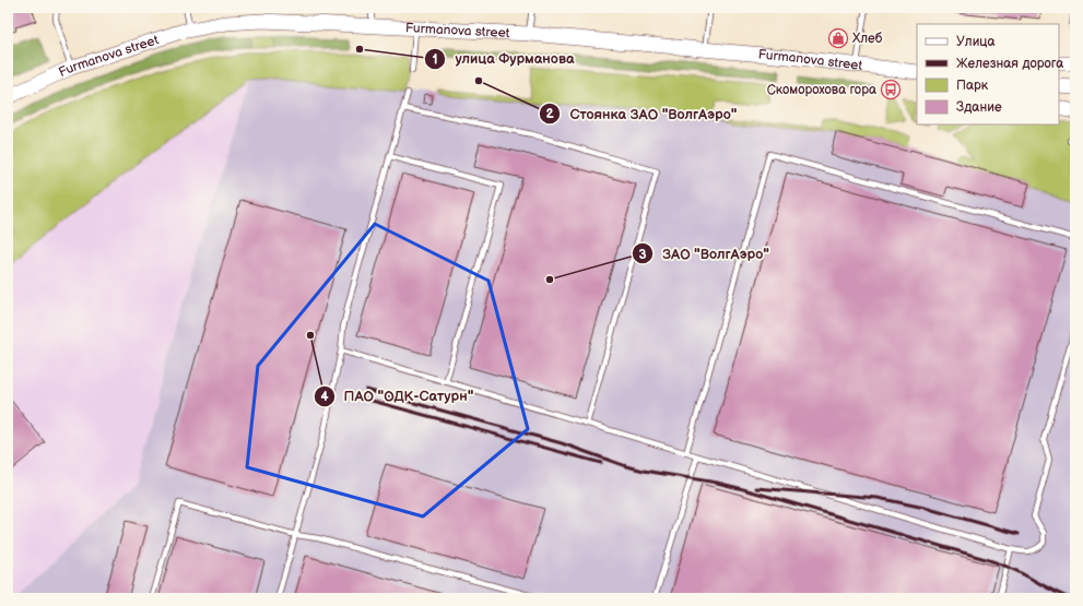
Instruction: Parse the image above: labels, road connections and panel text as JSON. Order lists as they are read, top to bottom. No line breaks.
{"streets":{"main road":["Furmanova street"]},"places":{"shop":["Хлеб"],"other":["улица Фурманова","Стоянка ЗАО \"ВолгАэро\"","ЗАО \"ВолгАэро\"","ПАО \"ОДК-Сатурн\""],"bus stop":["Скоморохова гора"]},"legend":["Улица","Железная дорога","Парк","Здание"]}
